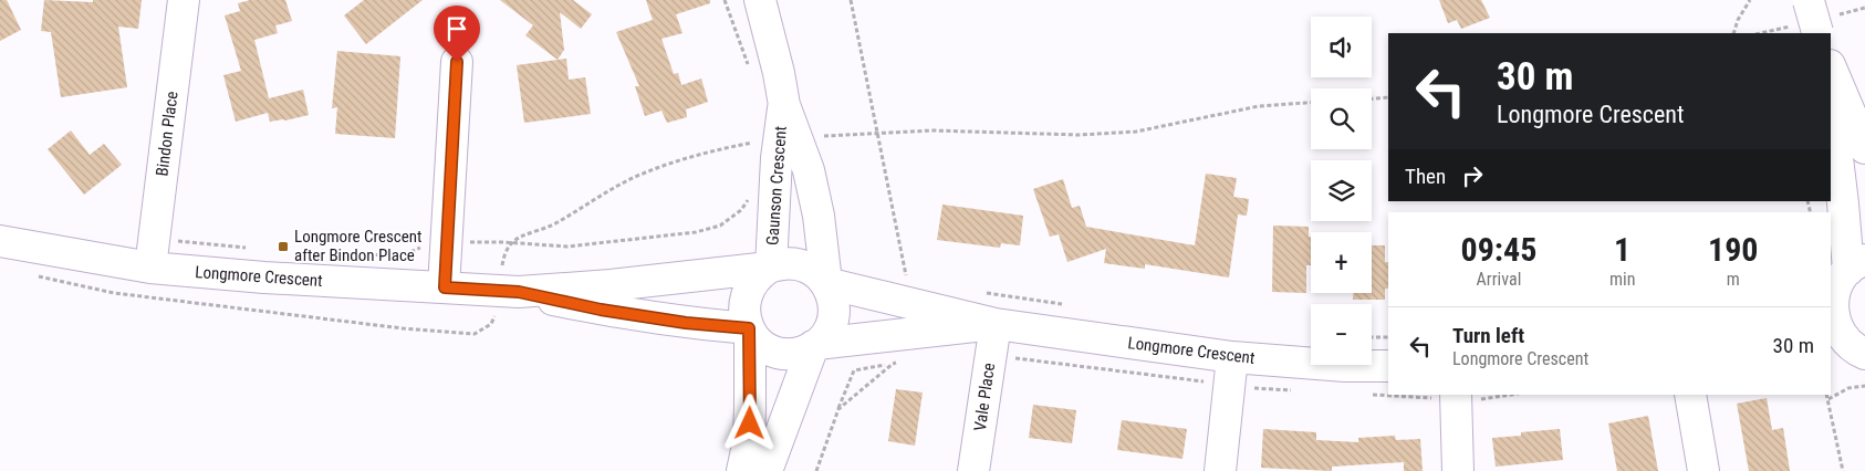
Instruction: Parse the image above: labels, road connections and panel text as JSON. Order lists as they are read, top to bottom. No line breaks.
{"streets":{"street":["Bindon Place","Gaunson Crescent","Longmore Crescent","Vale Place"]},"crossings":[["Bindon Place","Longmore Crescent"],["Gaunson Crescent","Longmore Crescent"],["Longmore Crescent","Vale Place"]],"places":{"transit":["Longmore Crescent after Bindon Place"]},"page":{"map_buttons":["+","−"],"turn":["30 m","Longmore Crescent"],"then":"Then","eta":["09:45","Arrival","1","min","190","m"],"list":[{"name":"Turn left","note":"Longmore Crescent","value":"30 m"}]}}
